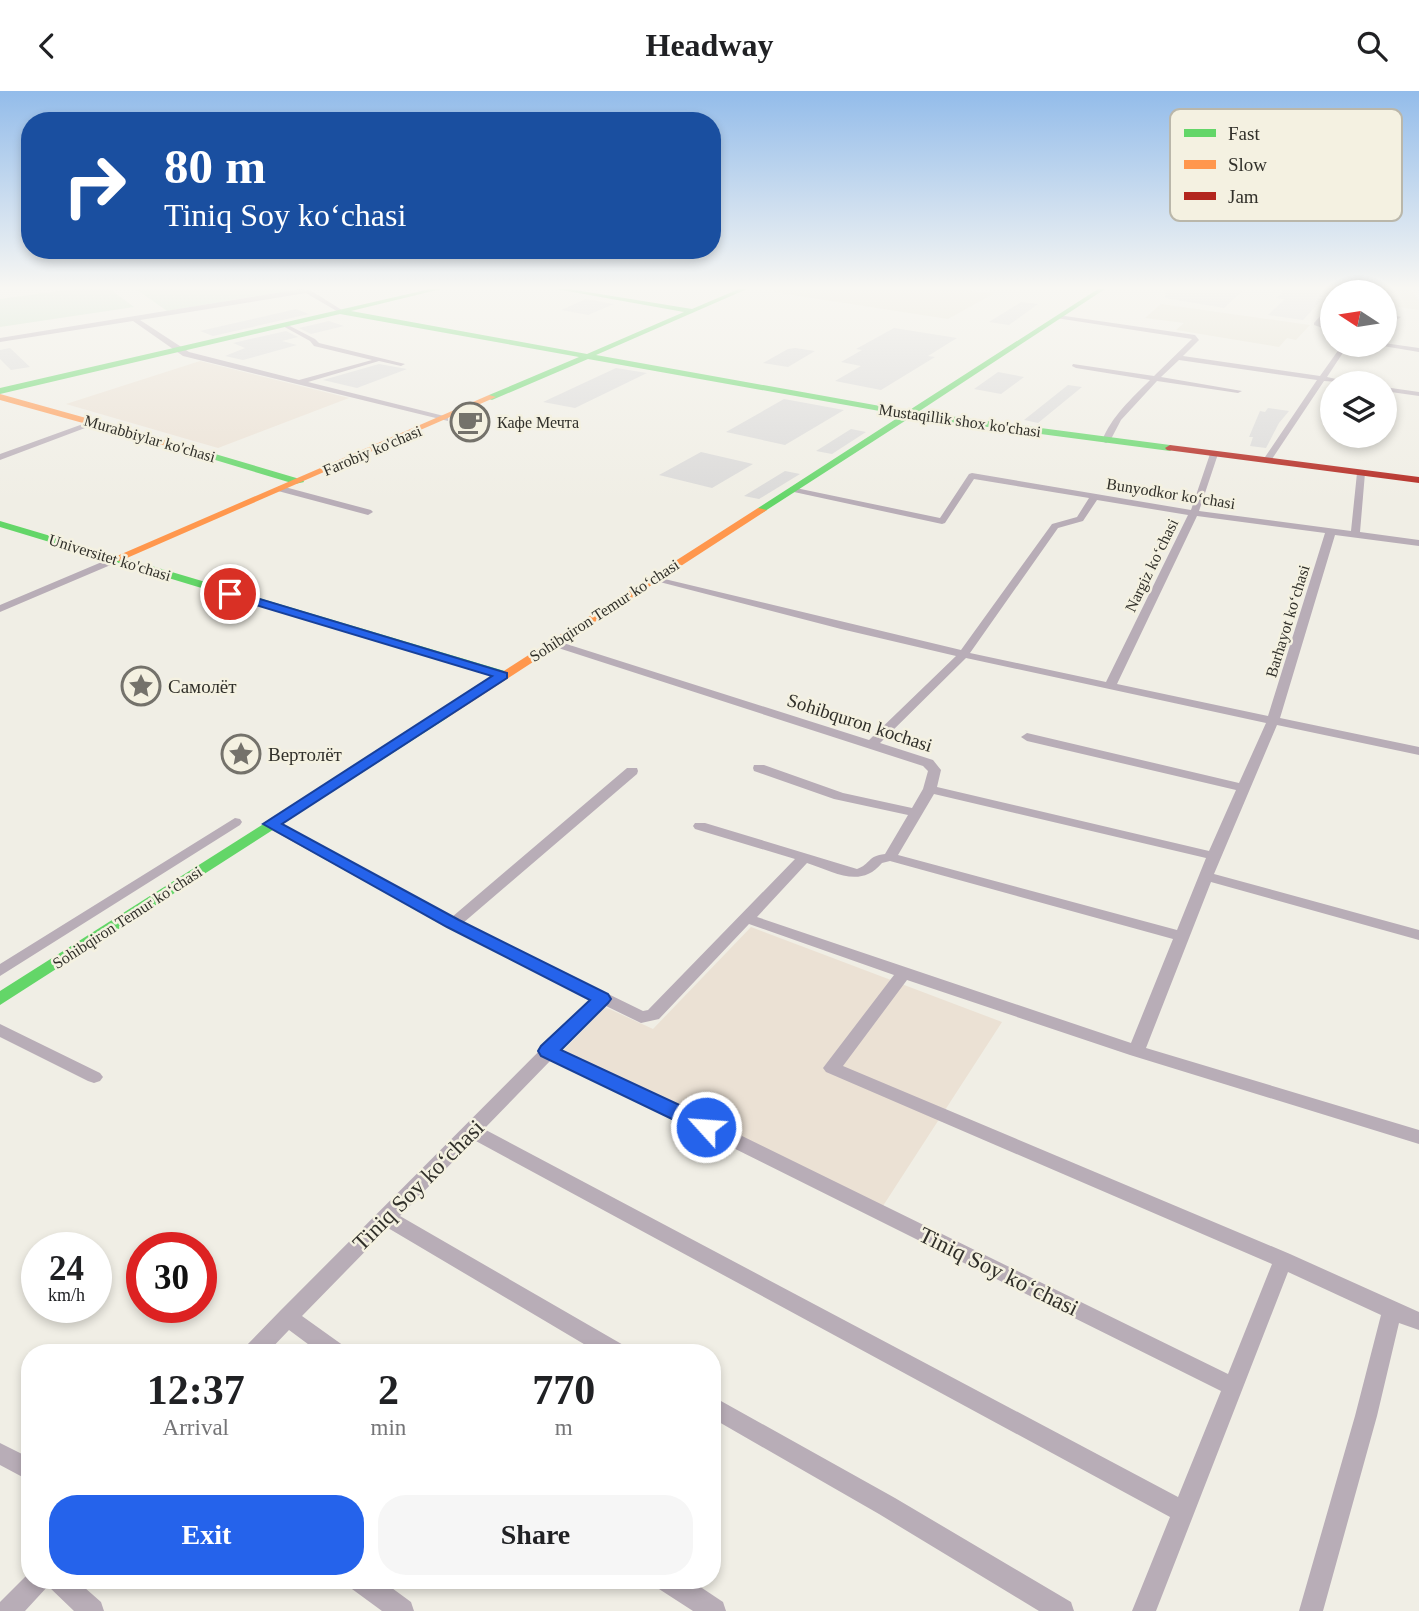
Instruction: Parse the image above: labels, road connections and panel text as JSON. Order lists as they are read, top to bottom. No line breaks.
{"streets":{"main road":["Mustaqillik shox ko'chasi","Murabbiylar ko'chasi","Farobiy ko'chasi","Universitet ko'chasi","Sohibqiron Temur koʻchasi"],"street":["Bunyodkor koʻchasi","Nargiz koʻchasi","Barhayot koʻchasi","Sohibquron kochasi","Tiniq Soy koʻchasi"]},"crossings":[["Mustaqillik shox ko'chasi","Nargiz koʻchasi"],["Mustaqillik shox ko'chasi","Sohibqiron Temur koʻchasi"],["Murabbiylar ko'chasi","Farobiy ko'chasi"],["Farobiy ko'chasi","Universitet ko'chasi"],["Bunyodkor koʻchasi","Nargiz koʻchasi"],["Bunyodkor koʻchasi","Sohibqiron Temur koʻchasi"],["Bunyodkor koʻchasi","Barhayot koʻchasi"],["Universitet ko'chasi","Sohibqiron Temur koʻchasi"],["Sohibqiron Temur koʻchasi","Sohibquron kochasi"]],"places":{"cafe":["Кафе Мечта"],"place":["Самолёт","Вертолёт"]},"legend":["Fast","Slow","Jam"],"north":"left","page":{"header":"Headway","turn":["80 m","Tiniq Soy koʻchasi"],"speed":"24 km/h","limit":"30","eta":["12:37","Arrival","2","min","770","m"],"buttons":["Exit","Share"]}}
